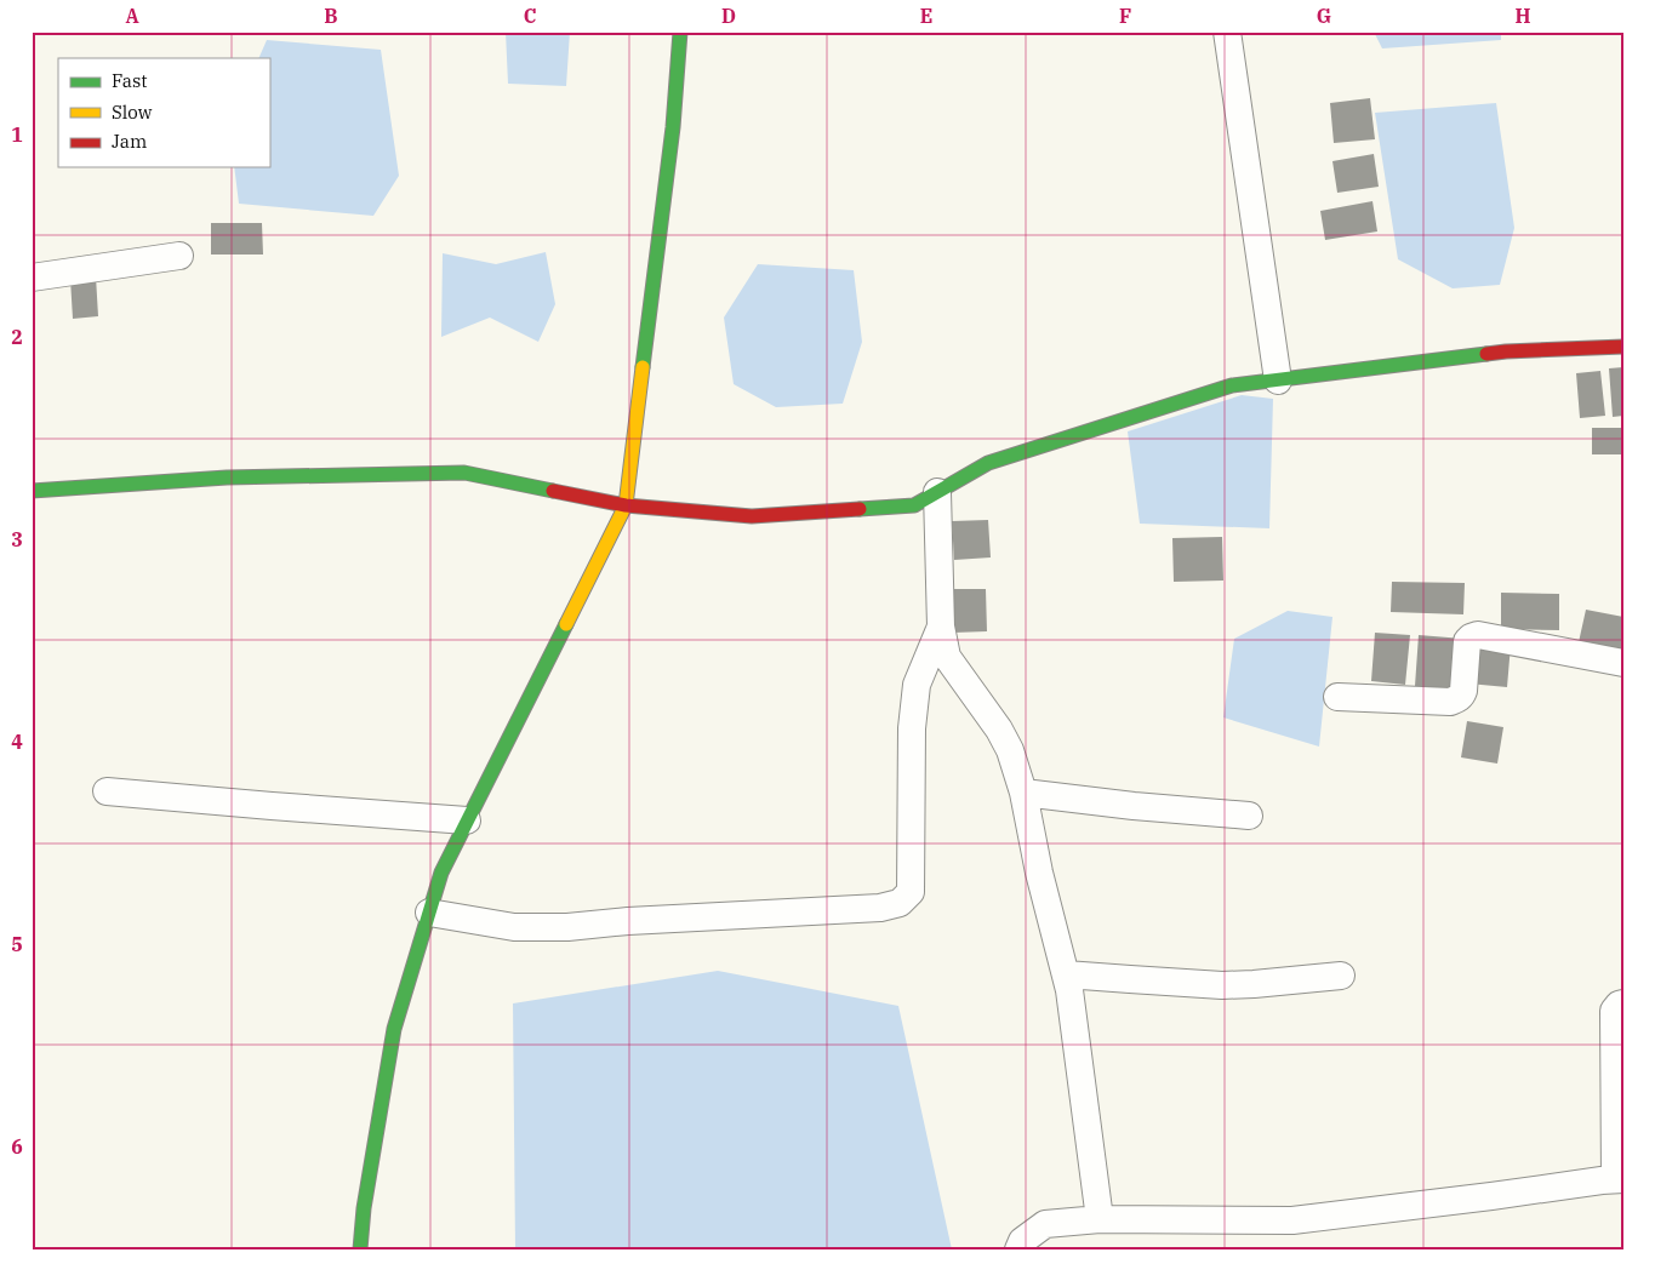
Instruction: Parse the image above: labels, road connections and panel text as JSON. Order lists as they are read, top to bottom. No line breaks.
{"legend":["Fast","Slow","Jam"],"grid":{"columns":["A","B","C","D","E","F","G","H"],"rows":["1","2","3","4","5","6"]}}
